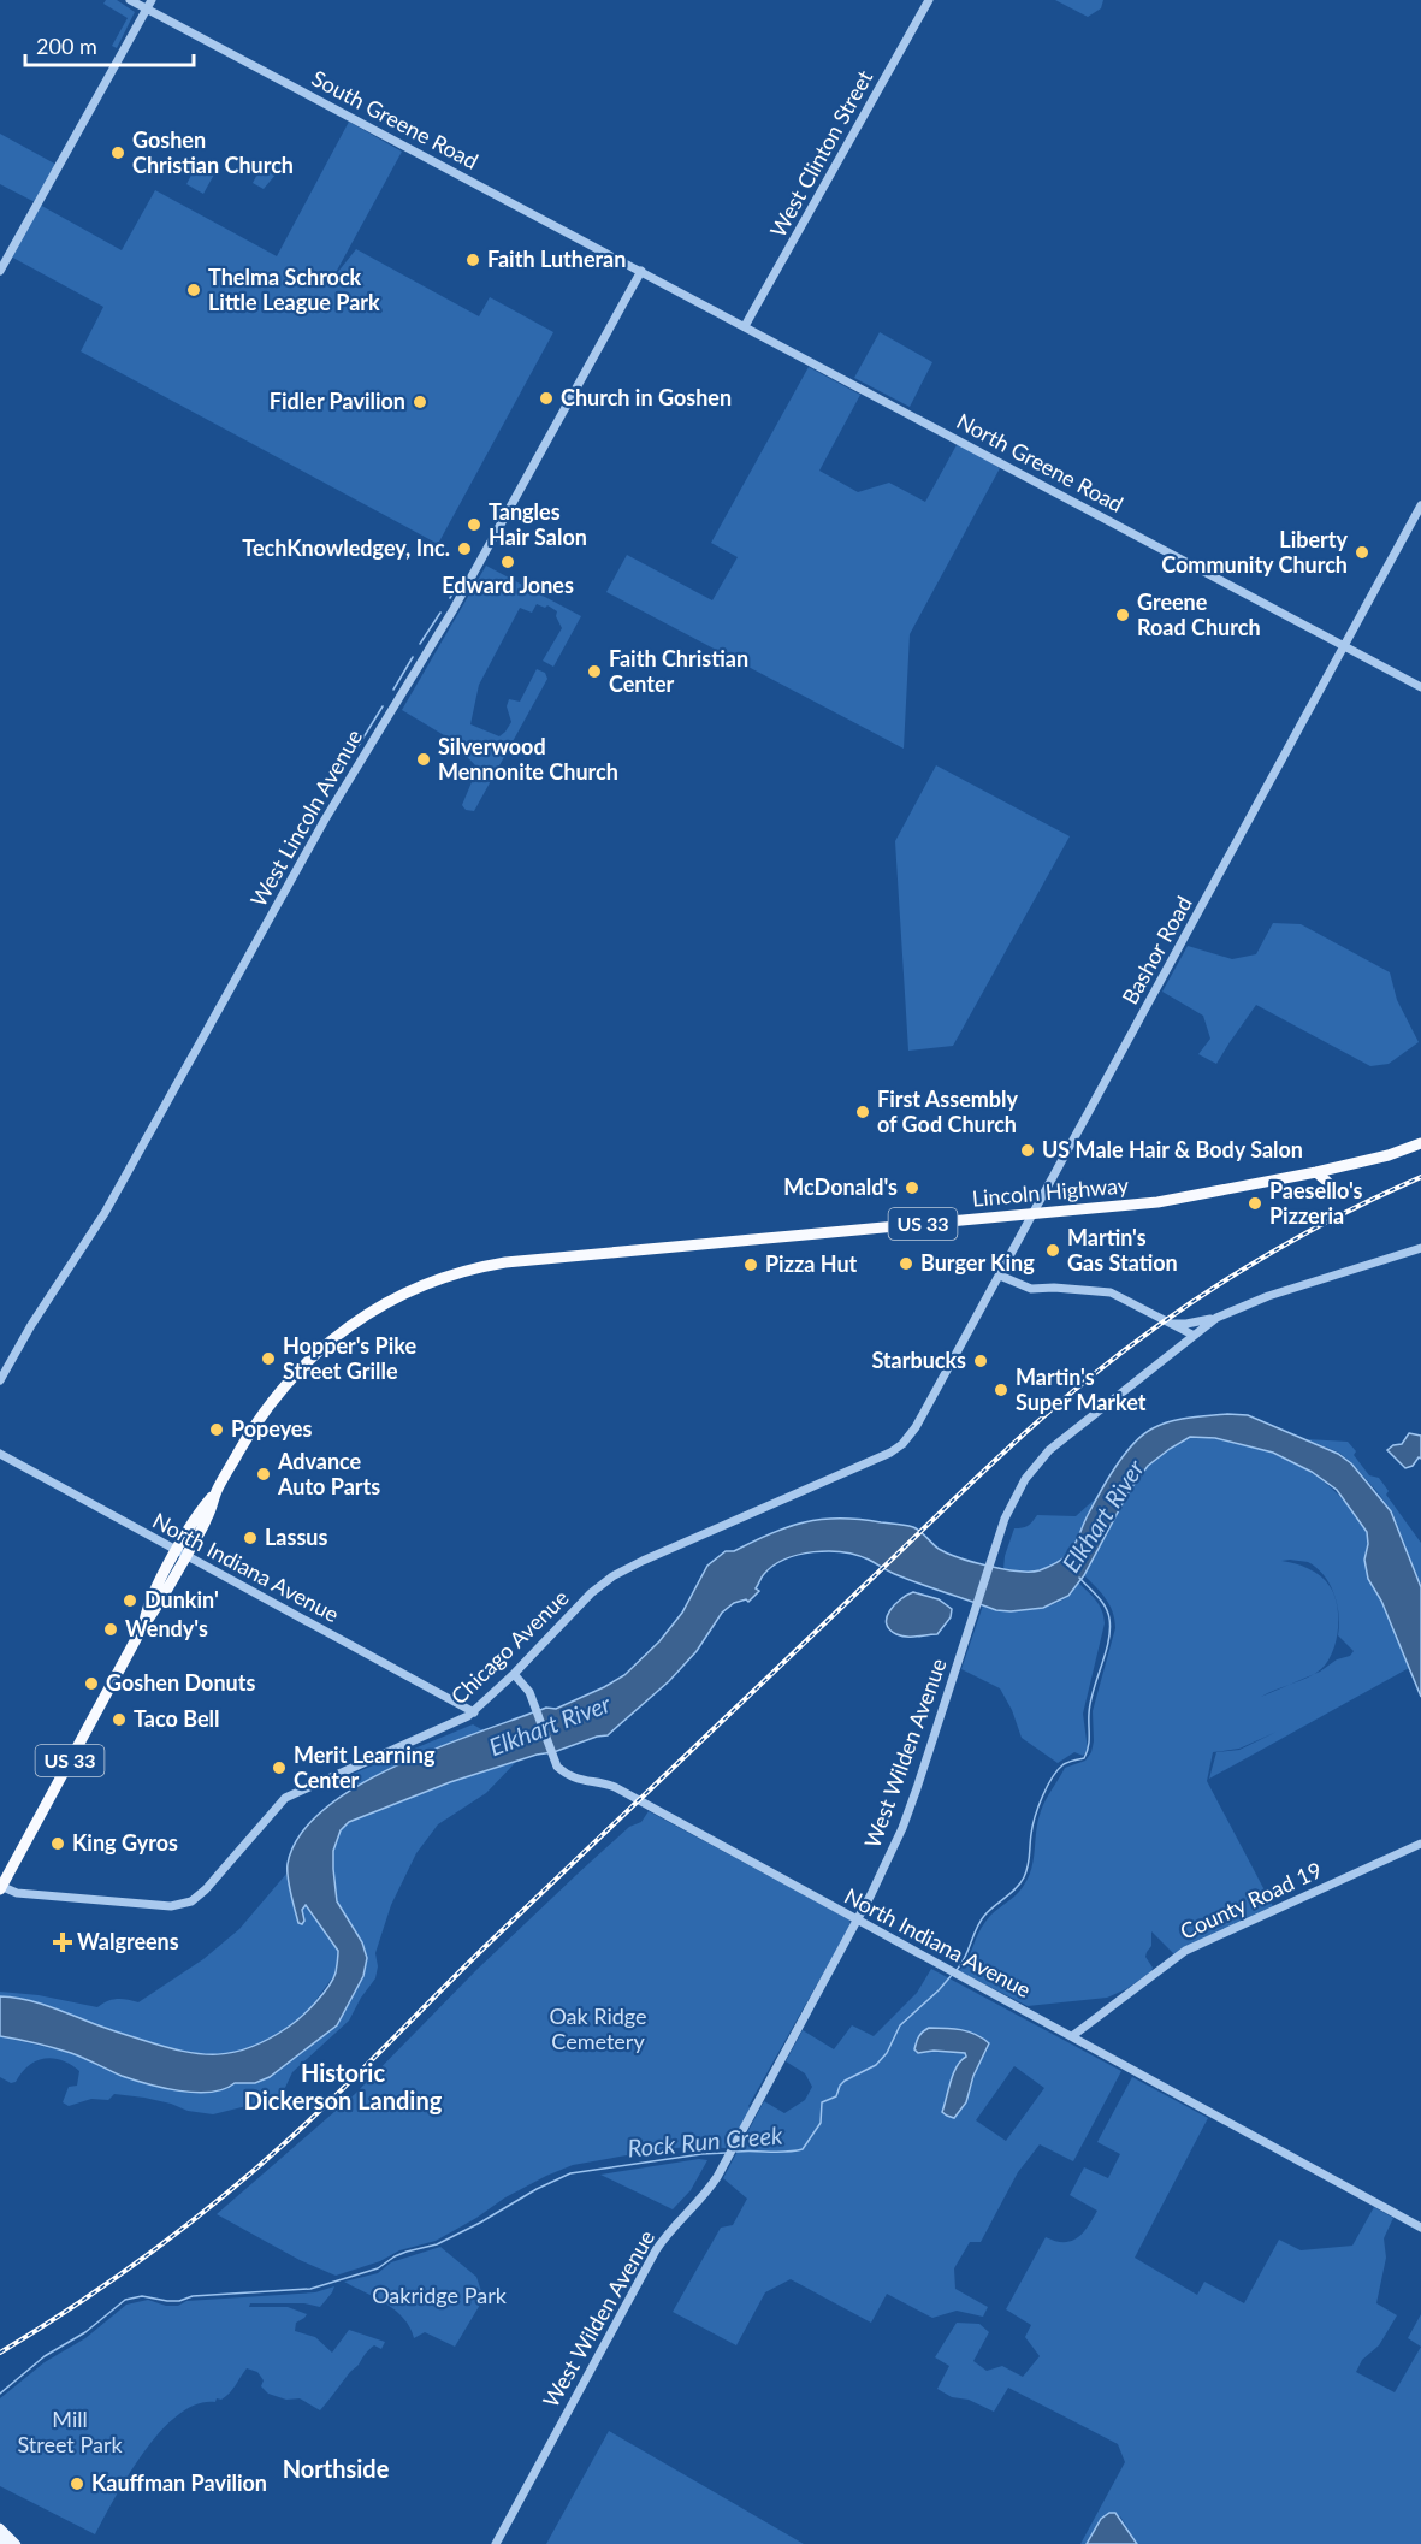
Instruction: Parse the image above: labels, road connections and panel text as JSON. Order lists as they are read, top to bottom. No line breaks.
{"streets":{"highway":["Lincoln Highway","US 33"],"street":["South Greene Road","West Clinton Street","North Greene Road","West Lincoln Avenue","Bashor Road","North Indiana Avenue","Chicago Avenue","West Wilden Avenue","County Road 19"]},"crossings":[["South Greene Road","North Greene Road"],["South Greene Road","West Lincoln Avenue"],["West Clinton Street","North Greene Road"],["North Greene Road","West Lincoln Avenue"],["North Greene Road","Bashor Road"],["Bashor Road","Lincoln Highway"],["Bashor Road","Chicago Avenue"],["Lincoln Highway","US 33"],["Lincoln Highway","North Indiana Avenue"],["US 33","North Indiana Avenue"],["US 33","Chicago Avenue"],["North Indiana Avenue","Chicago Avenue"],["North Indiana Avenue","West Wilden Avenue"],["North Indiana Avenue","County Road 19"]],"districts":["Historic Dickerson Landing","Northside"],"water":["Elkhart River","Rock Run Creek"],"parks":["Oak Ridge Cemetery","Oakridge Park","Mill Street Park"],"places":{"other":["Goshen Christian Church","Faith Lutheran","Thelma Schrock Little League Park","Church in Goshen","Fidler Pavilion","Tangles Hair Salon","TechKnowledgey, Inc.","Liberty Community Church","Edward Jones","Greene Road Church","Faith Christian Center","Silverwood Mennonite Church","First Assembly of God Church","US Male Hair & Body Salon","McDonald's","Paesello's Pizzeria","Martin's Gas Station","Burger King","Pizza Hut","Hopper's Pike Street Grille","Starbucks","Martin's Super Market","Popeyes","Advance Auto Parts","Lassus","Dunkin'","Wendy's","Goshen Donuts","Taco Bell","Merit Learning Center","King Gyros","Kauffman Pavilion"],"health":["Walgreens"]},"scale_bar":"200 m"}
